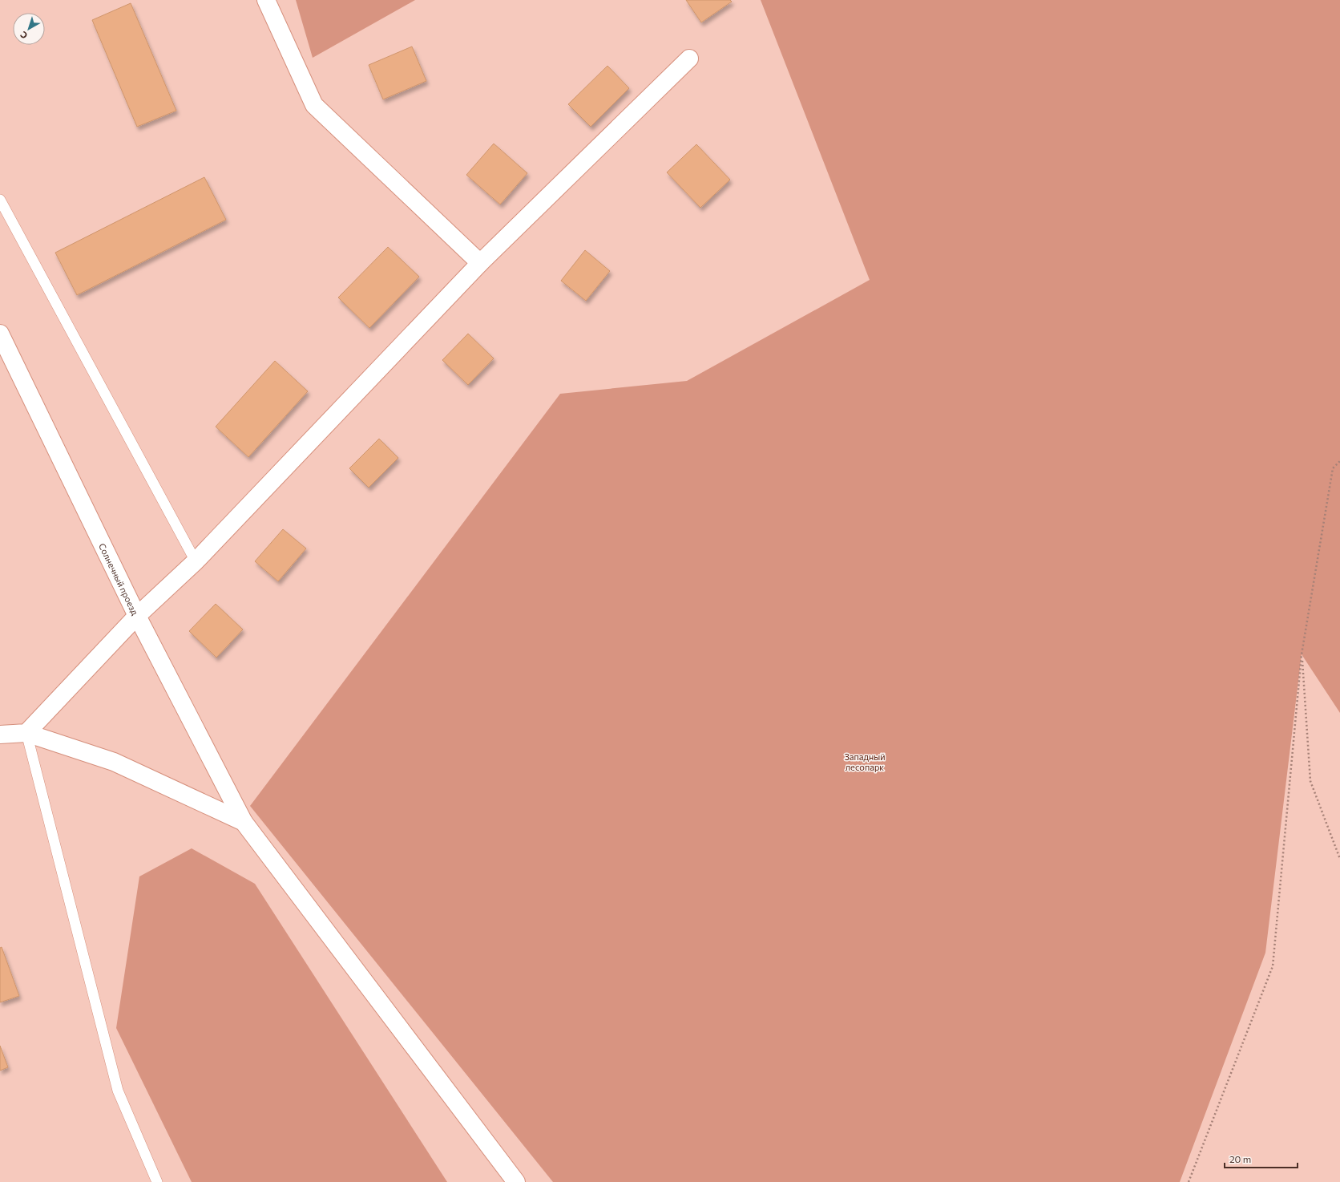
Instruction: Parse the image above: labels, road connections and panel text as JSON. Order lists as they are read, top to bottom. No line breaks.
{"streets":{"street":["Солнечный проезд"]},"parks":["Западный лесопарк"],"scale_bar":"20 m","north":"bottom left"}
